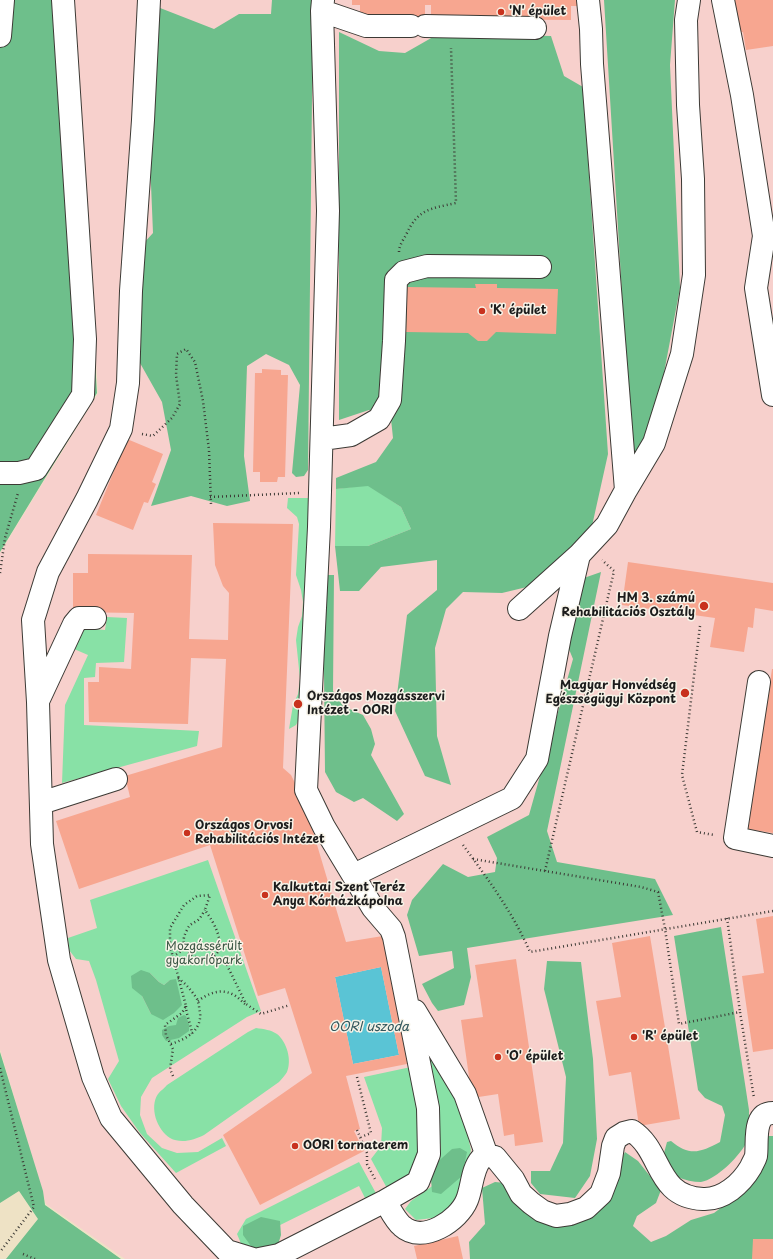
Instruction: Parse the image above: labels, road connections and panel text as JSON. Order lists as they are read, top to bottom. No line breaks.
{"water":["OORI uszoda"],"parks":["Mozgássérült gyakorlópark"],"places":["'N' épület","'K' épület","HM 3. számú Rehabilitációs Osztály","Magyar Honvédség Egészségügyi Központ","Országos Mozgásszervi Intézet - OORI","Országos Orvosi Rehabilitációs Intézet","Kalkuttai Szent Teréz Anya Kórházkápolna","'R' épület","'O' épület","OORI tornaterem"]}
